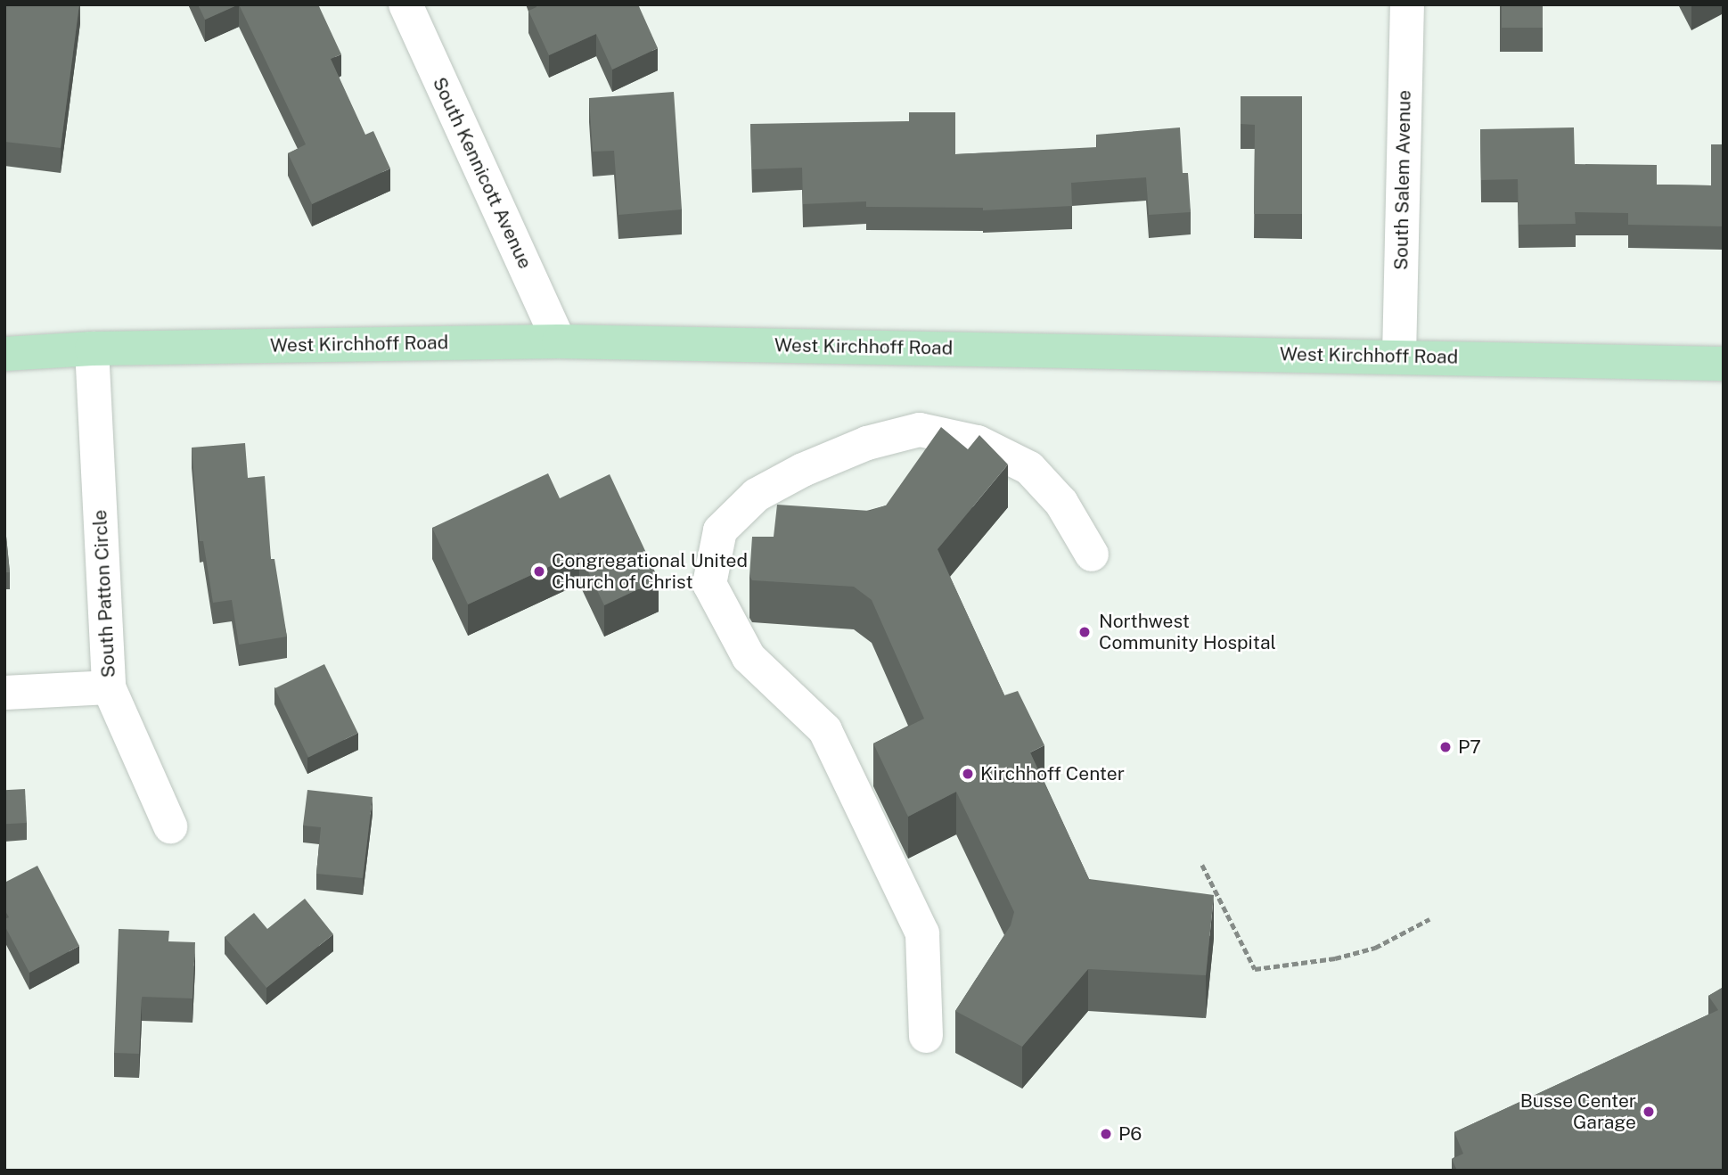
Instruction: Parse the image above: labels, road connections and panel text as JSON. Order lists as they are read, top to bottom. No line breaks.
{"streets":{"main road":["West Kirchhoff Road"],"street":["South Kennicott Avenue","South Salem Avenue","South Patton Circle"]},"crossings":[["South Kennicott Avenue","West Kirchhoff Road"],["South Salem Avenue","West Kirchhoff Road"],["West Kirchhoff Road","South Patton Circle"]],"places":["Congregational United Church of Christ","Northwest Community Hospital","P7","Kirchhoff Center","Busse Center Garage","P6"]}
